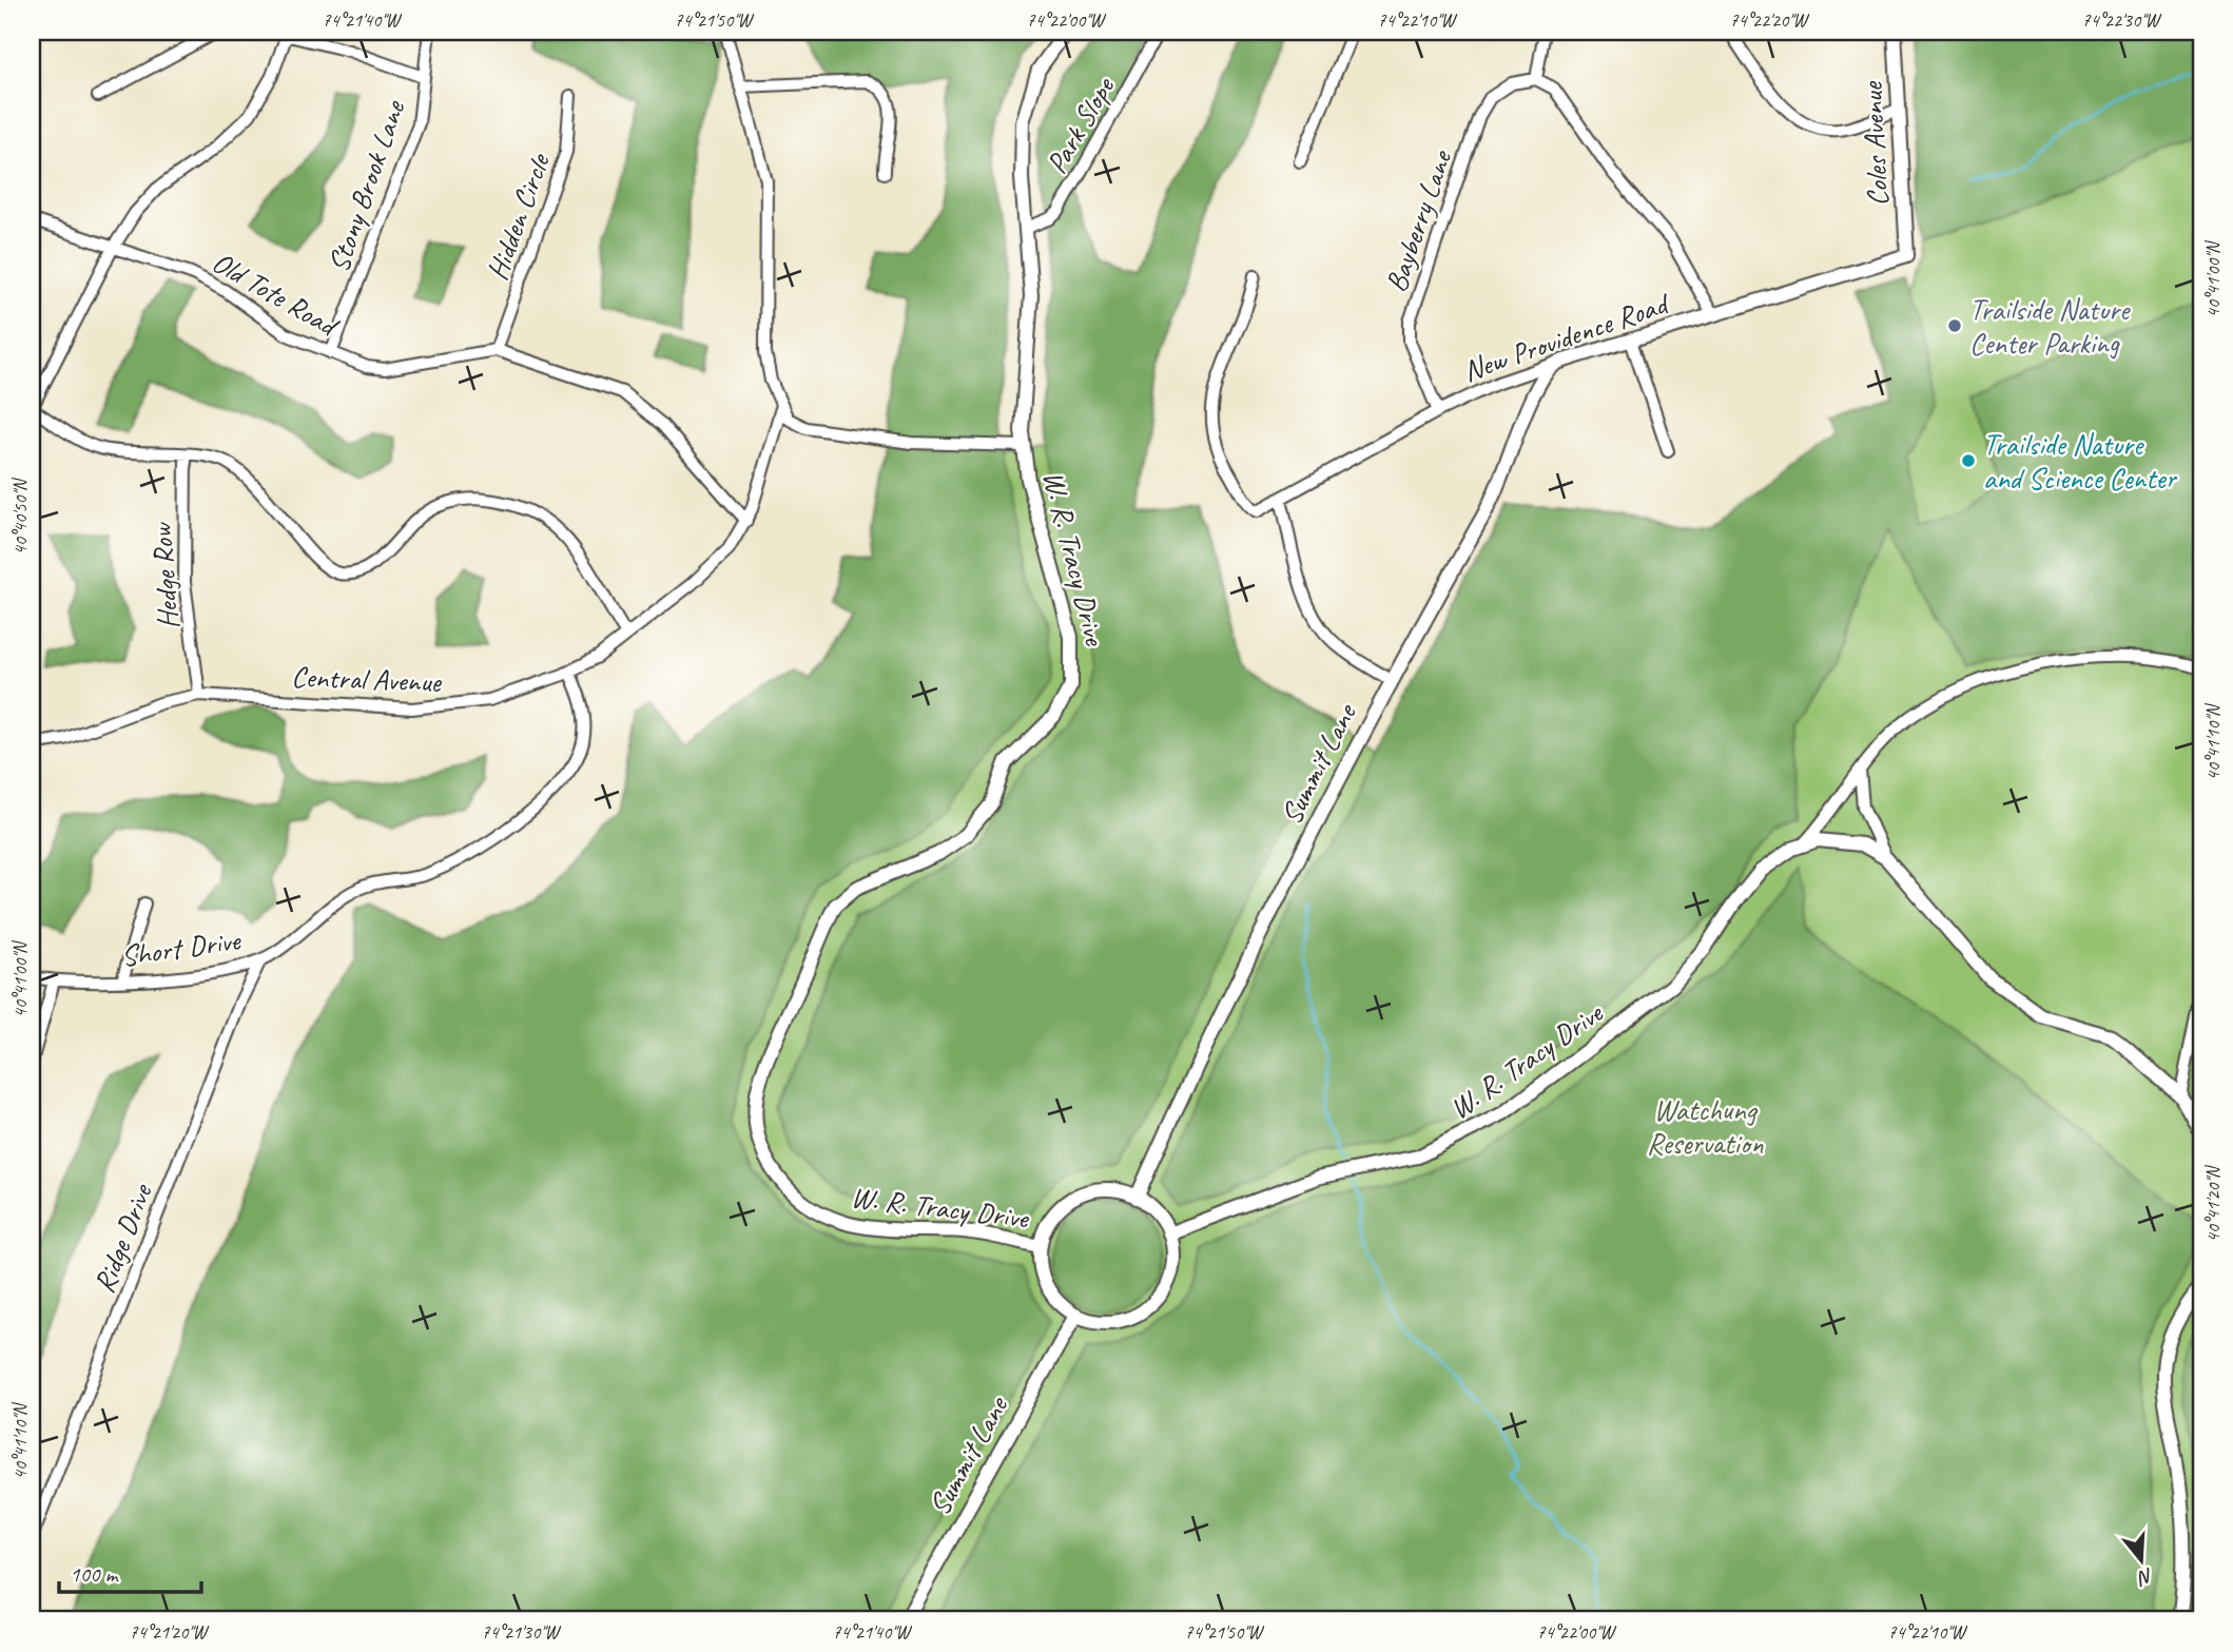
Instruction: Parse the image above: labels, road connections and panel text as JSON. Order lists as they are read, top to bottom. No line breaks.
{"streets":{"street":["Park Slope","Coles Avenue","Stony Brook Lane","Hidden Circle","Bayberry Lane","Old Tote Road","New Providence Road","W. R. Tracy Drive","Hedge Row","Central Avenue","Summit Lane","Short Drive","Ridge Drive"]},"crossings":[["Park Slope","W. R. Tracy Drive"],["Coles Avenue","New Providence Road"],["Stony Brook Lane","Old Tote Road"],["Hidden Circle","Old Tote Road"],["Bayberry Lane","New Providence Road"],["Old Tote Road","Central Avenue"],["New Providence Road","Summit Lane"],["W. R. Tracy Drive","Summit Lane"],["Hedge Row","Central Avenue"],["Central Avenue","Short Drive"],["Short Drive","Ridge Drive"]],"parks":["Watchung Reservation"],"places":["Trailside Nature Center Parking","Trailside Nature and Science Center"],"scale_bar":"100 m","north":"bottom","coordinates":["74°21'40\"W","74°21'50\"W","74°22'00\"W","74°22'10\"W","74°22'20\"W","74°22'30\"W","40°41'00\"N","40°40'50\"N","40°41'10\"N","40°41'20\"N","74°21'20\"W","74°21'30\"W"]}
